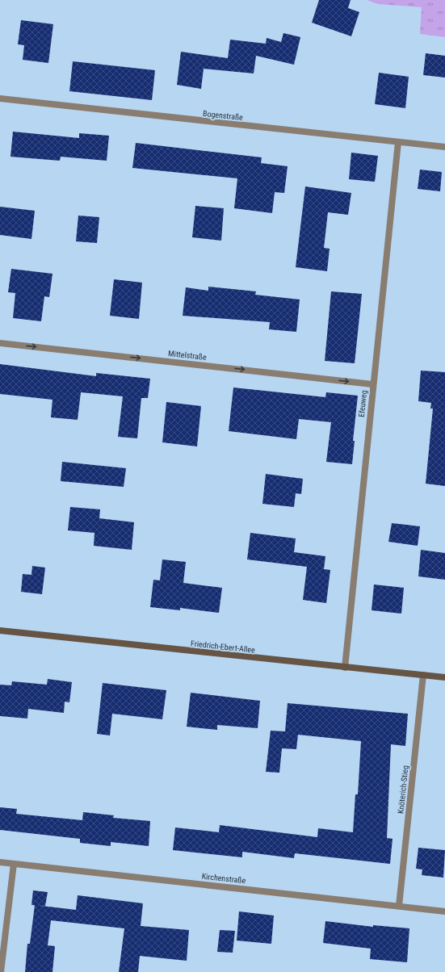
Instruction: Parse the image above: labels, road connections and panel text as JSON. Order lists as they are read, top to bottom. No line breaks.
{"streets":{"street":["Bogenstraße","Mittelstraße","Efeuweg","Friedrich-Ebert-Allee","Knöterich-Stieg","Kirchenstraße"]},"crossings":[["Bogenstraße","Efeuweg"],["Mittelstraße","Efeuweg"],["Efeuweg","Friedrich-Ebert-Allee"],["Friedrich-Ebert-Allee","Knöterich-Stieg"],["Knöterich-Stieg","Kirchenstraße"]],"one_way":["Mittelstraße"]}
